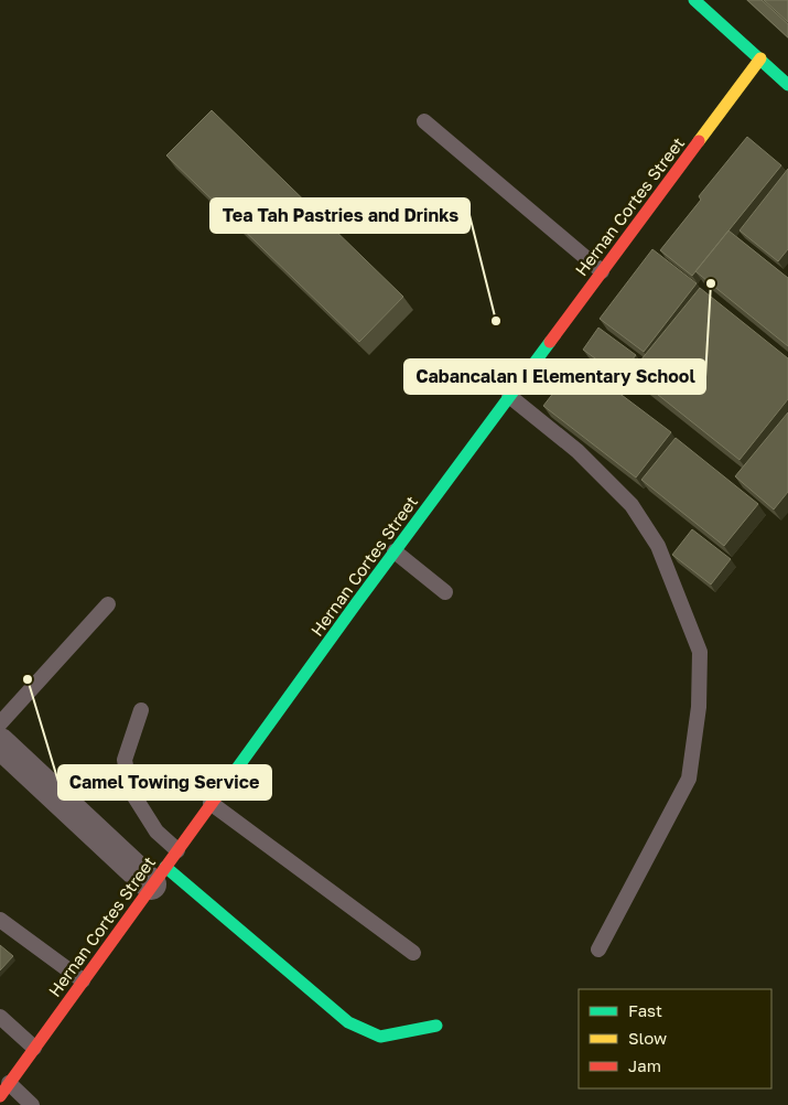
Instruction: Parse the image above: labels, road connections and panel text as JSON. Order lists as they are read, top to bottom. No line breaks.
{"streets":{"main road":["Hernan Cortes Street"]},"places":["Cabancalan I Elementary School","Tea Tah Pastries and Drinks","Camel Towing Service"],"legend":["Fast","Slow","Jam"]}
